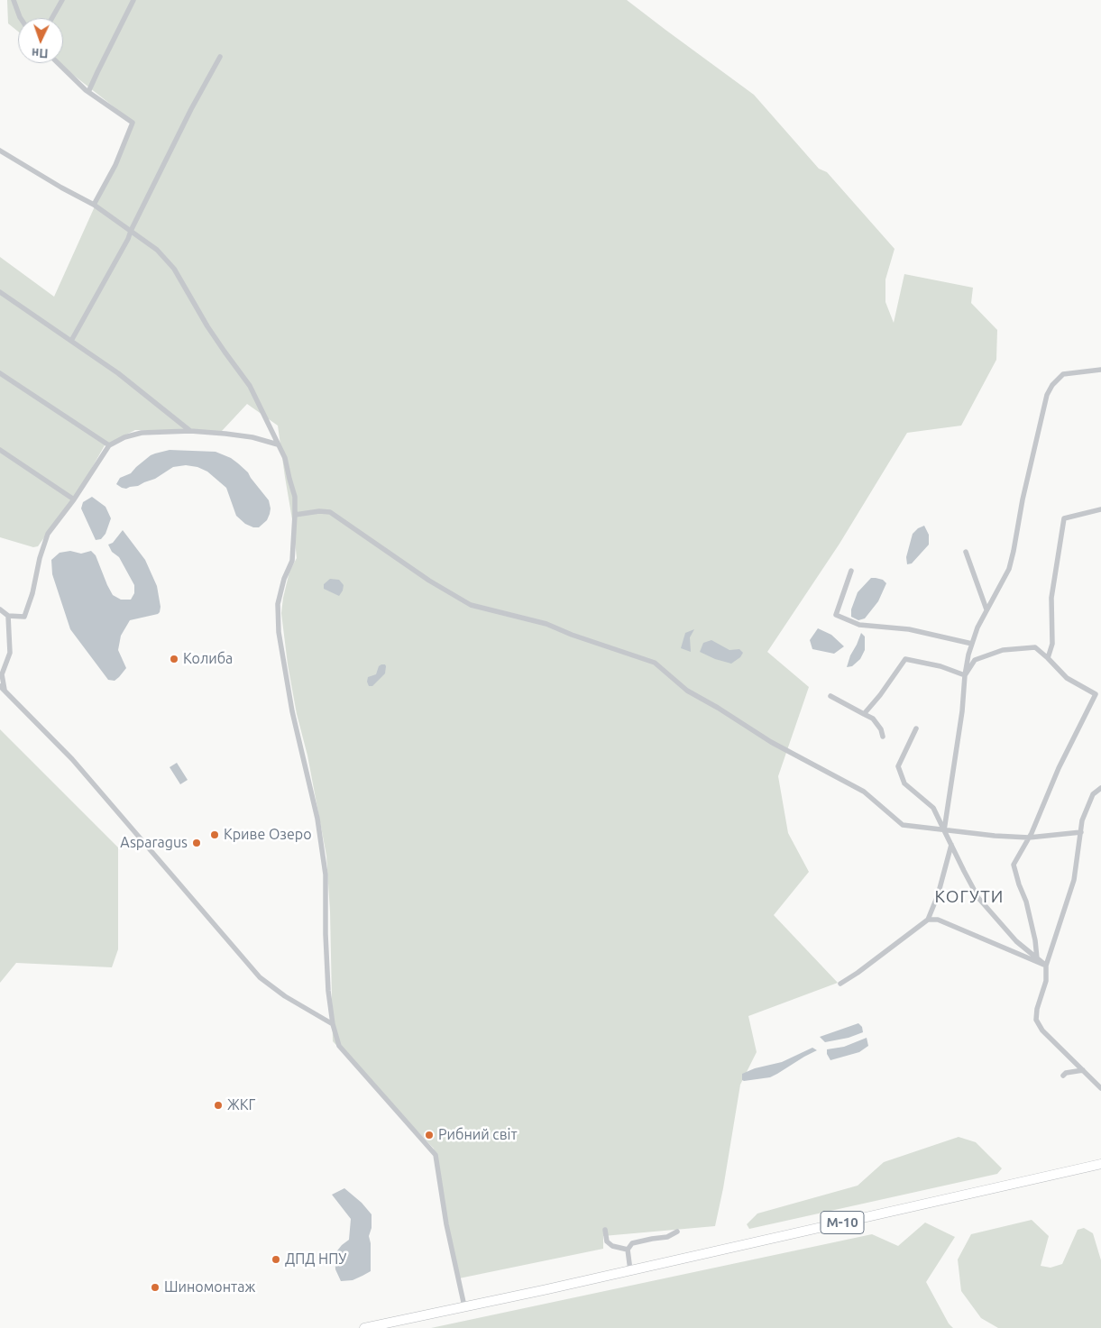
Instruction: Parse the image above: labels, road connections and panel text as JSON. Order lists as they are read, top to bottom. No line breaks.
{"streets":{"highway":["М-10"]},"districts":["КОГУТИ"],"places":["Колиба","Криве Озеро","Asparagus","ЖКГ","Рибний світ","ДПД НПУ","Шиномонтаж"],"north":"bottom"}
